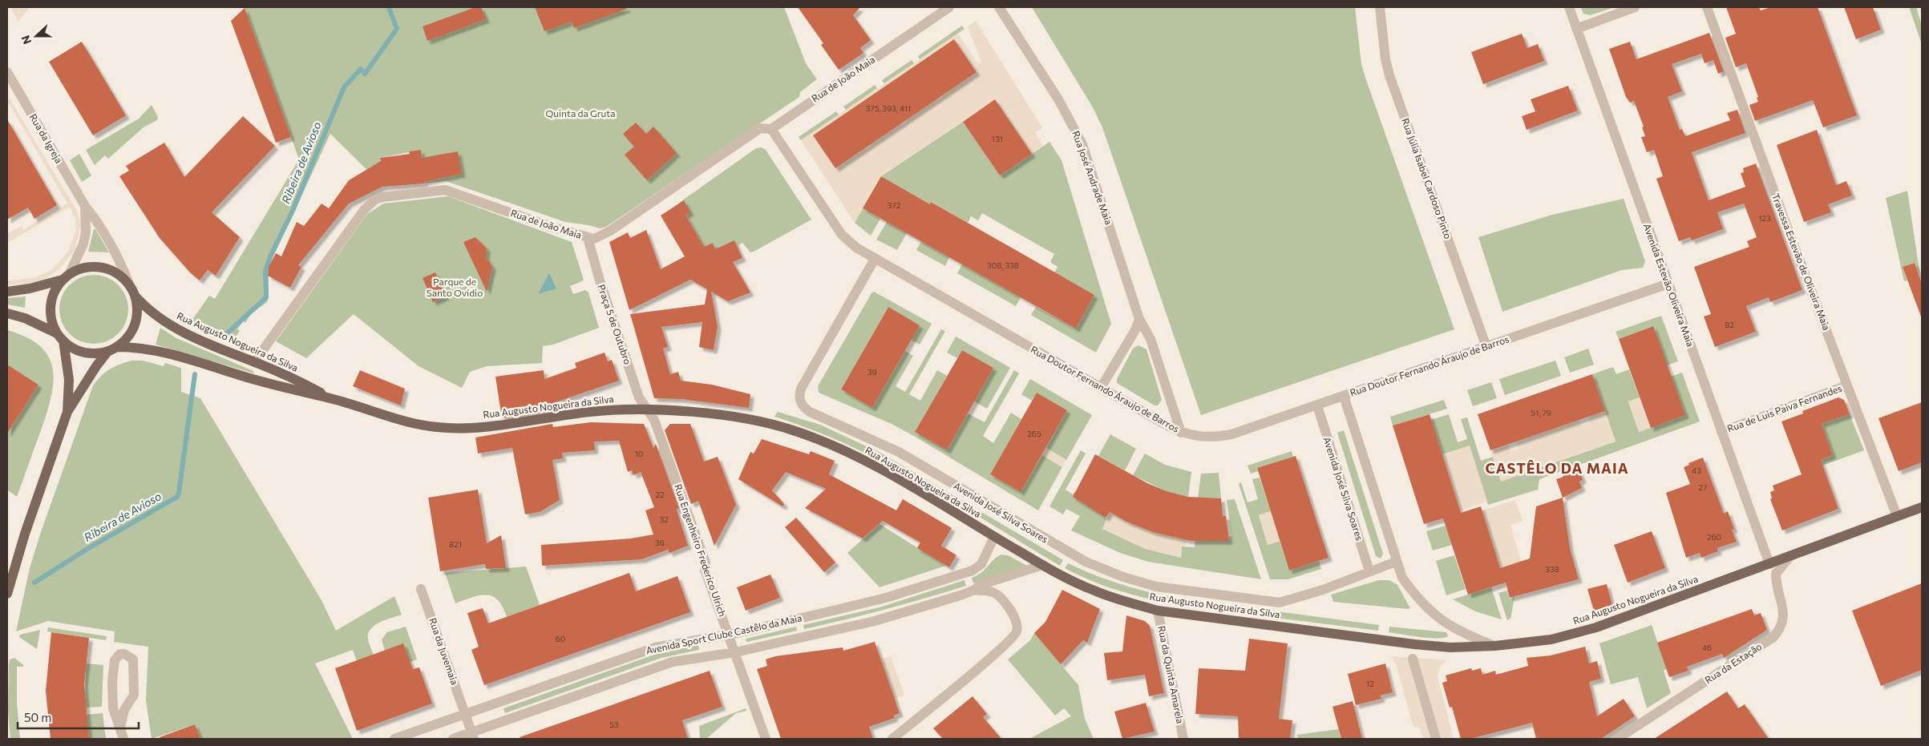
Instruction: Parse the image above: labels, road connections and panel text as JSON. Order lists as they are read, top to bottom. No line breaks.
{"streets":{"main road":["Rua Augusto Nogueira da Silva"],"street":["Rua de João Maia","Rua da Igreja","Rua José Andrade Maia","Rua Júlia Isabel Cardoso Pinto","Travessa Estevão de Oliveira Maia","Avenida Estevão Oliveira Maia","Praça 5 de Outubro","Rua Doutor Fernando Áraujo de Barros","Rua de Luis Paiva Fernandes","Avenida José Silva Soares","Rua Engenheiro Frederico Ulrich","Avenida Sport Clube Castêlo da Maia","Rua da Juvemaia","Rua da Estação","Rua da Quinta Amarela"]},"crossings":[["Rua de João Maia","Praça 5 de Outubro"],["Rua de João Maia","Rua Augusto Nogueira da Silva"],["Rua de João Maia","Rua Doutor Fernando Áraujo de Barros"],["Rua da Igreja","Rua Augusto Nogueira da Silva"],["Rua José Andrade Maia","Rua Doutor Fernando Áraujo de Barros"],["Rua Júlia Isabel Cardoso Pinto","Rua Doutor Fernando Áraujo de Barros"],["Travessa Estevão de Oliveira Maia","Rua Augusto Nogueira da Silva"],["Travessa Estevão de Oliveira Maia","Rua de Luis Paiva Fernandes"],["Avenida Estevão Oliveira Maia","Rua Augusto Nogueira da Silva"],["Avenida Estevão Oliveira Maia","Rua Doutor Fernando Áraujo de Barros"],["Avenida Estevão Oliveira Maia","Rua de Luis Paiva Fernandes"],["Praça 5 de Outubro","Rua Augusto Nogueira da Silva"],["Praça 5 de Outubro","Rua Engenheiro Frederico Ulrich"],["Rua Augusto Nogueira da Silva","Rua Engenheiro Frederico Ulrich"],["Rua Augusto Nogueira da Silva","Avenida Sport Clube Castêlo da Maia"],["Rua Augusto Nogueira da Silva","Rua da Estação"],["Rua Augusto Nogueira da Silva","Rua da Quinta Amarela"],["Rua Doutor Fernando Áraujo de Barros","Avenida José Silva Soares"],["Rua Engenheiro Frederico Ulrich","Avenida Sport Clube Castêlo da Maia"],["Avenida Sport Clube Castêlo da Maia","Rua da Juvemaia"]],"districts":["CASTÊLO DA MAIA"],"water":["Ribeira de Avioso"],"parks":["Quinta da Gruta","Parque de Santo Ovídio"],"house_numbers":["375, 393, 411","131","372","123","308, 338","82","39","51, 79","265","10","43","27","22","32","260","36","821","338","60","46","12","53"],"scale_bar":"50 m","north":"left"}
